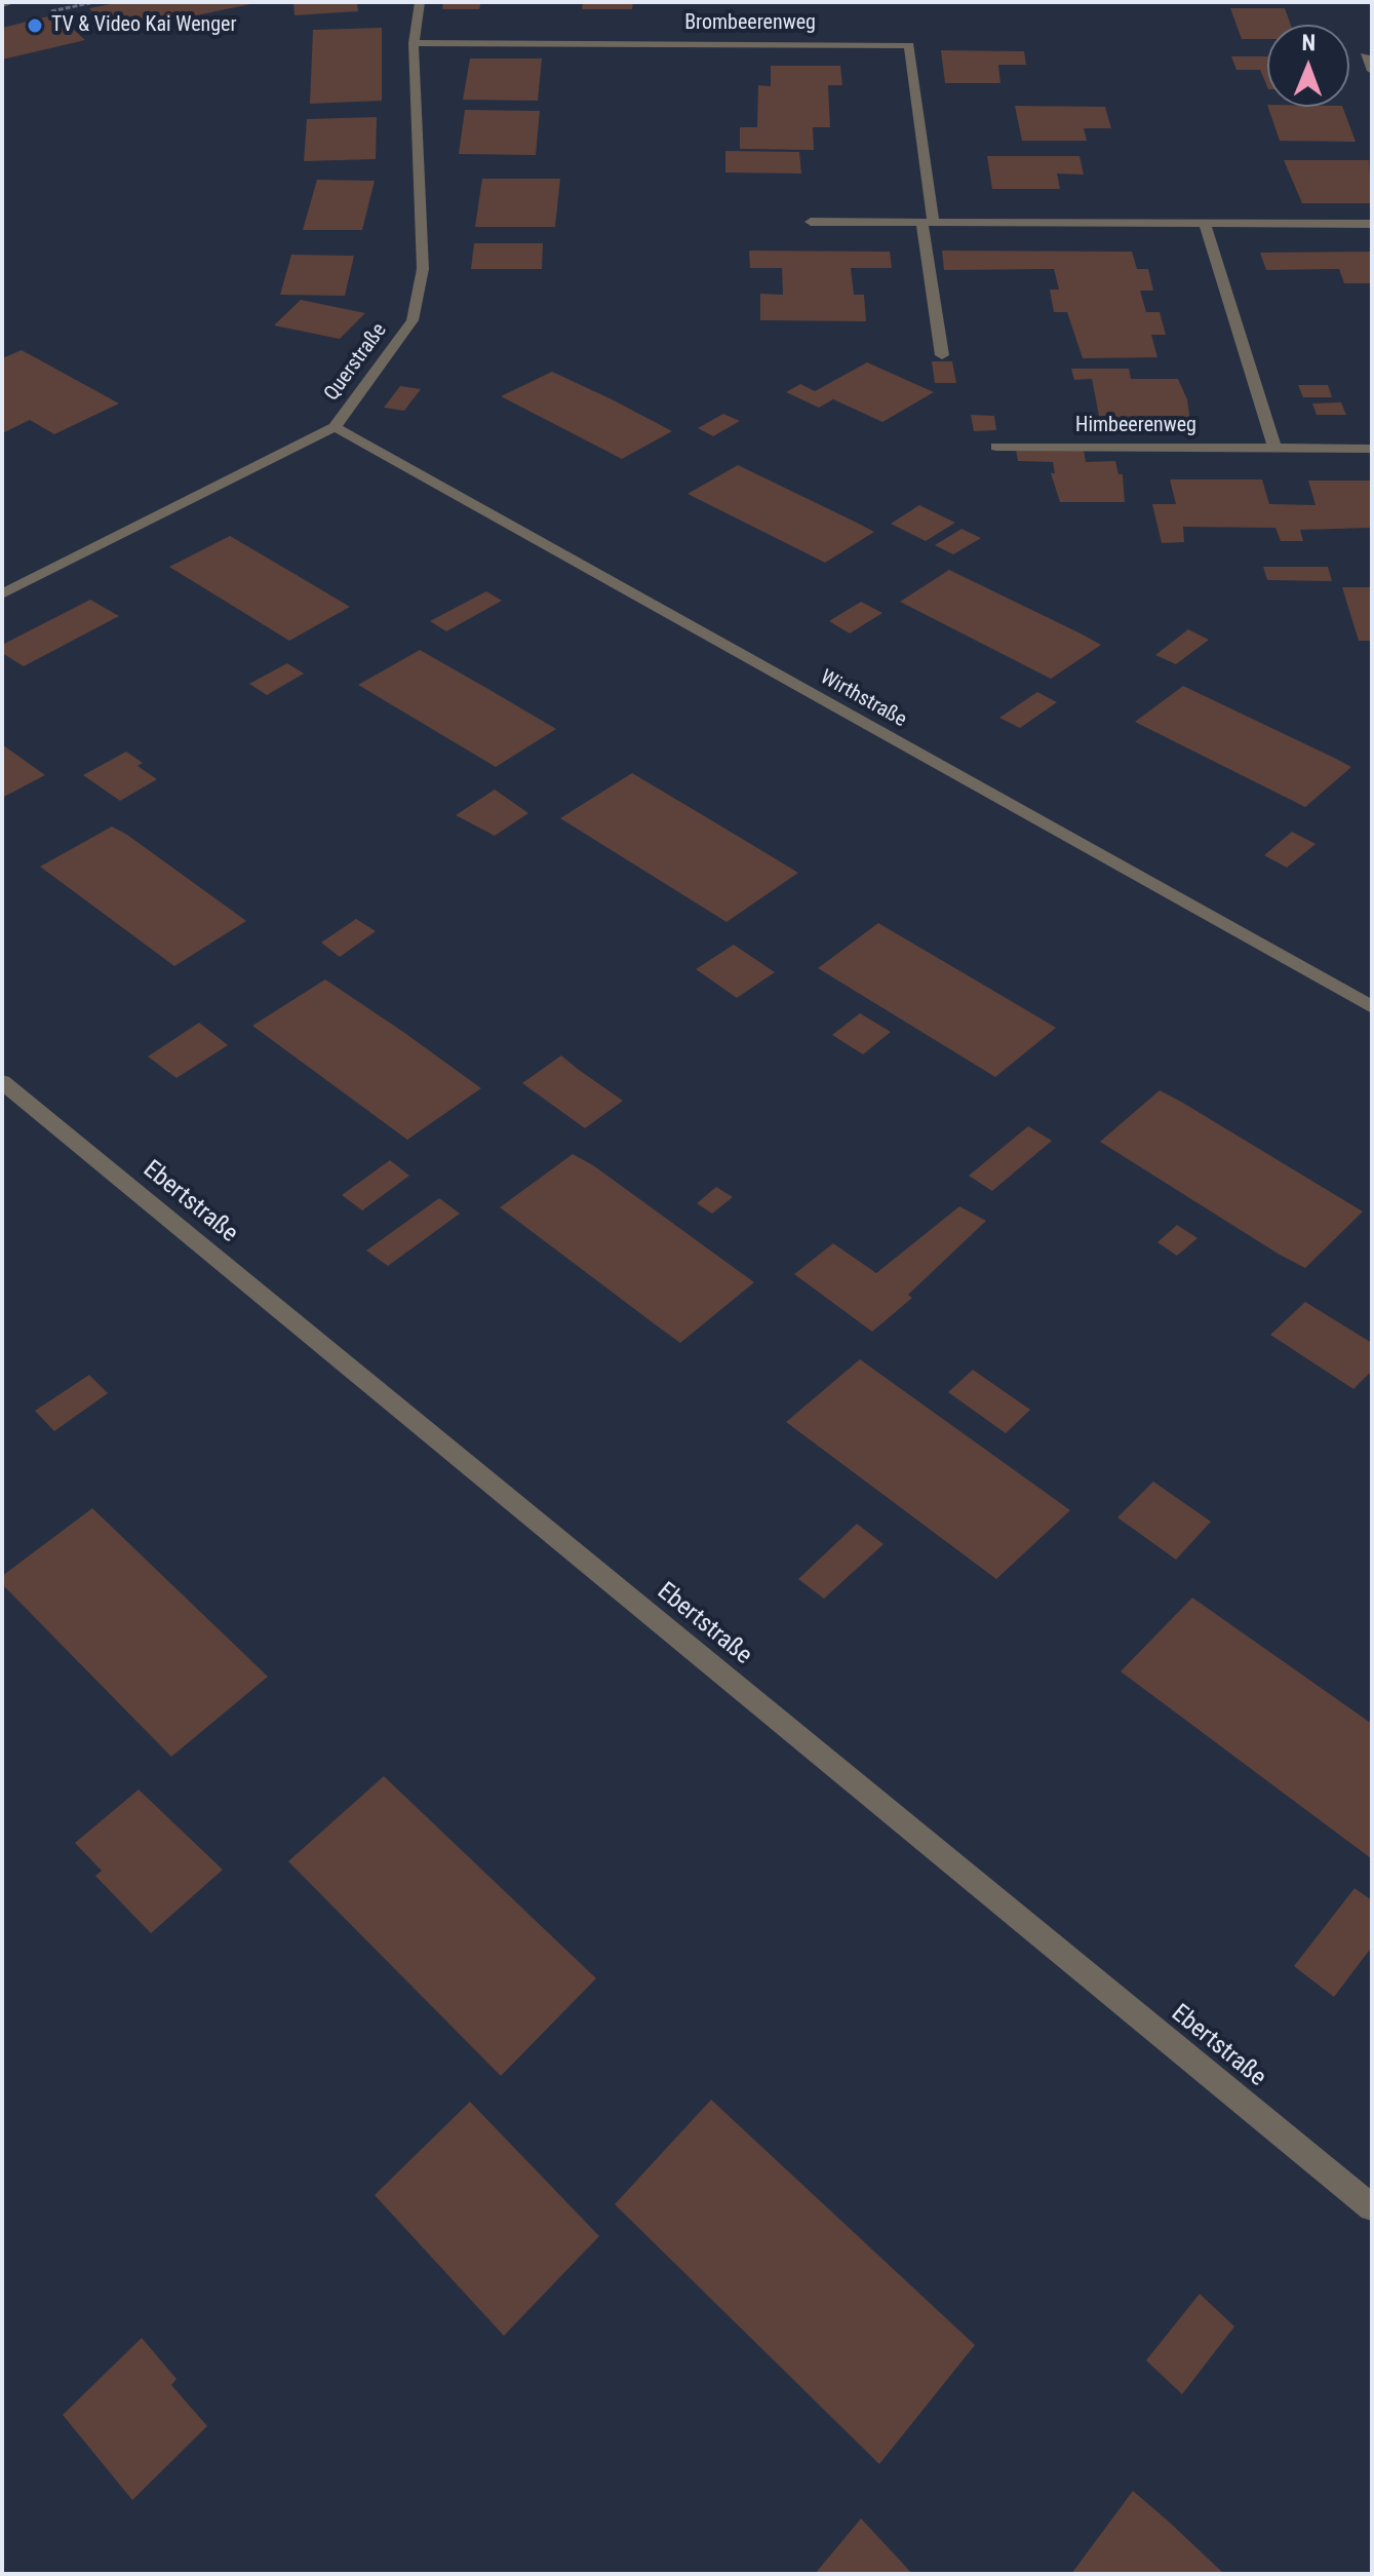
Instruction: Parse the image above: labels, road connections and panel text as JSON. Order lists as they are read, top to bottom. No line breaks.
{"streets":{"street":["Brombeerenweg","Querstraße","Himbeerenweg","Wirthstraße","Ebertstraße"]},"crossings":[["Brombeerenweg","Querstraße"],["Querstraße","Wirthstraße"]],"places":["TV & Video Kai Wenger"],"north":"top"}
